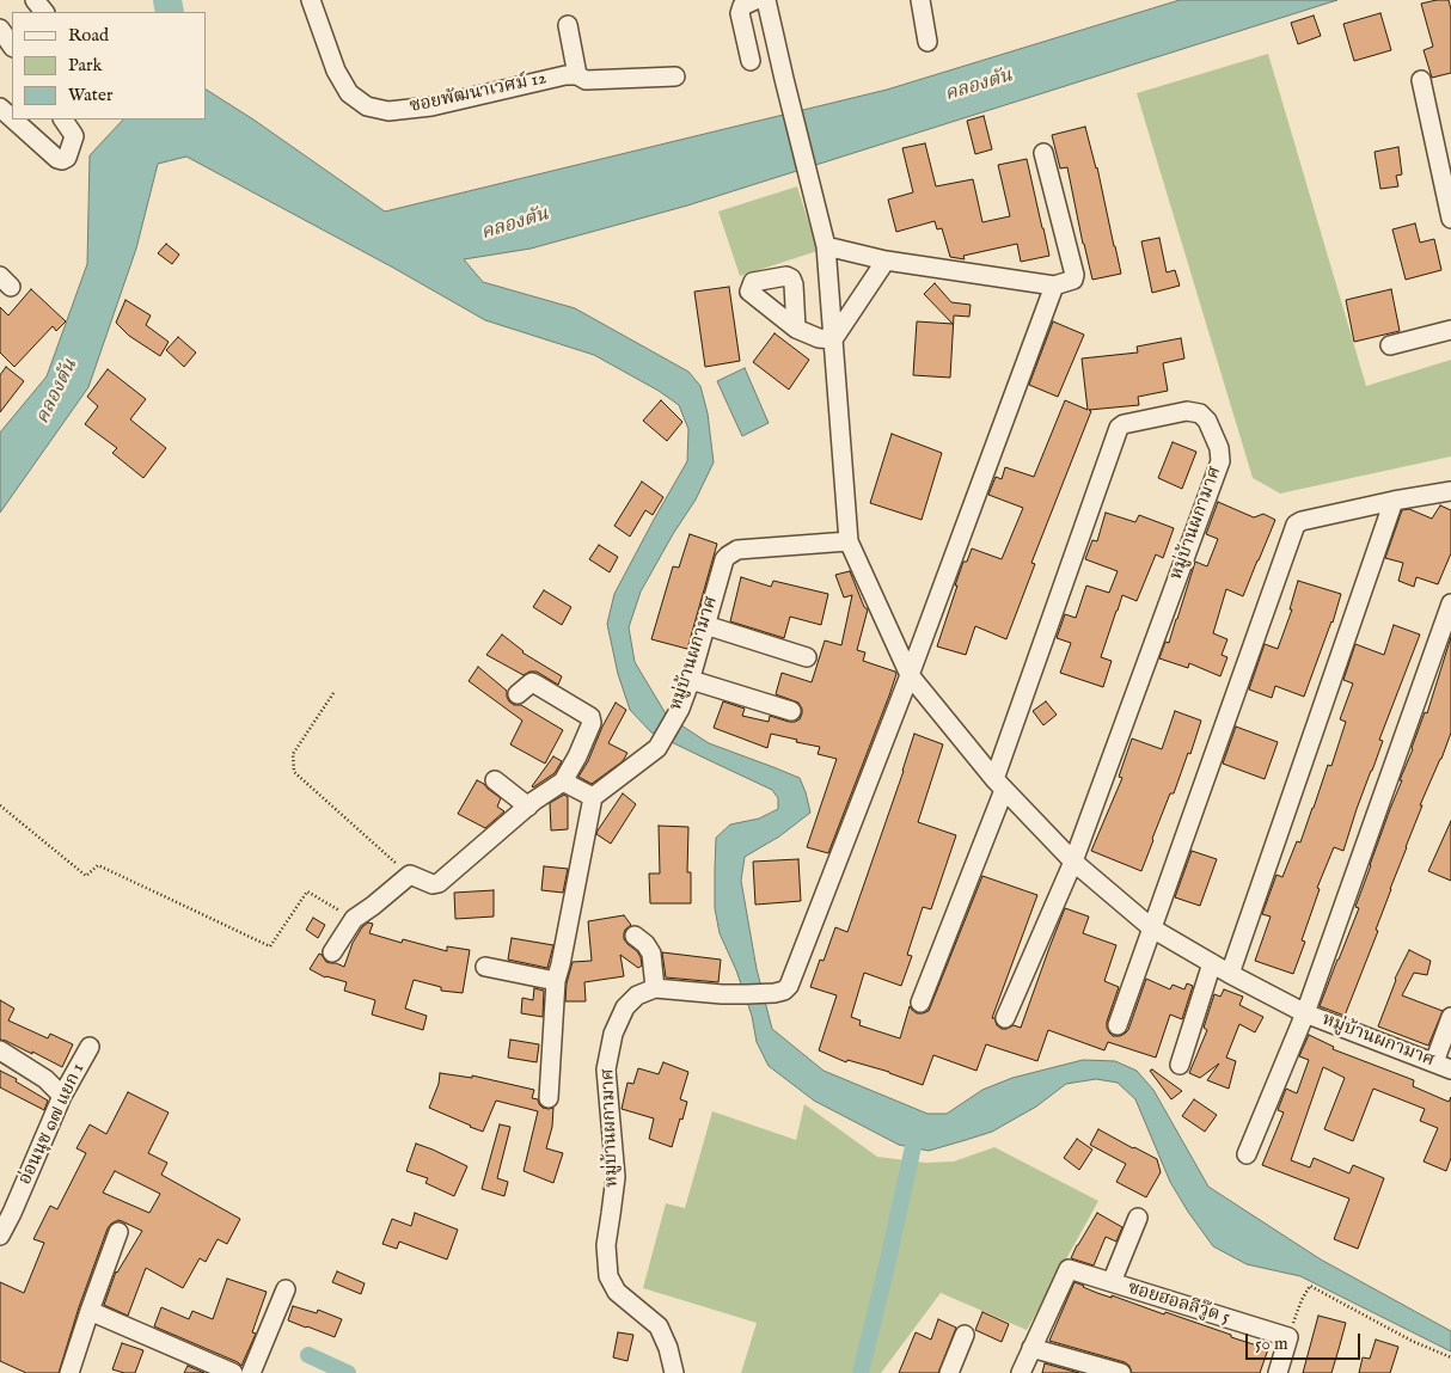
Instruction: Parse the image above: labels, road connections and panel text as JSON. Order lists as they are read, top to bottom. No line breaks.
{"streets":{"street":["ซอยพัฒนาเวศม์ 12","หมู่บ้านผกามาศ","อ่อนนุช ๑๗ แยก 1","ซอยฮอลลีวู๊ด 5"]},"water":["คลองตัน"],"legend":["Road","Park","Water"],"scale_bar":"50 m"}
